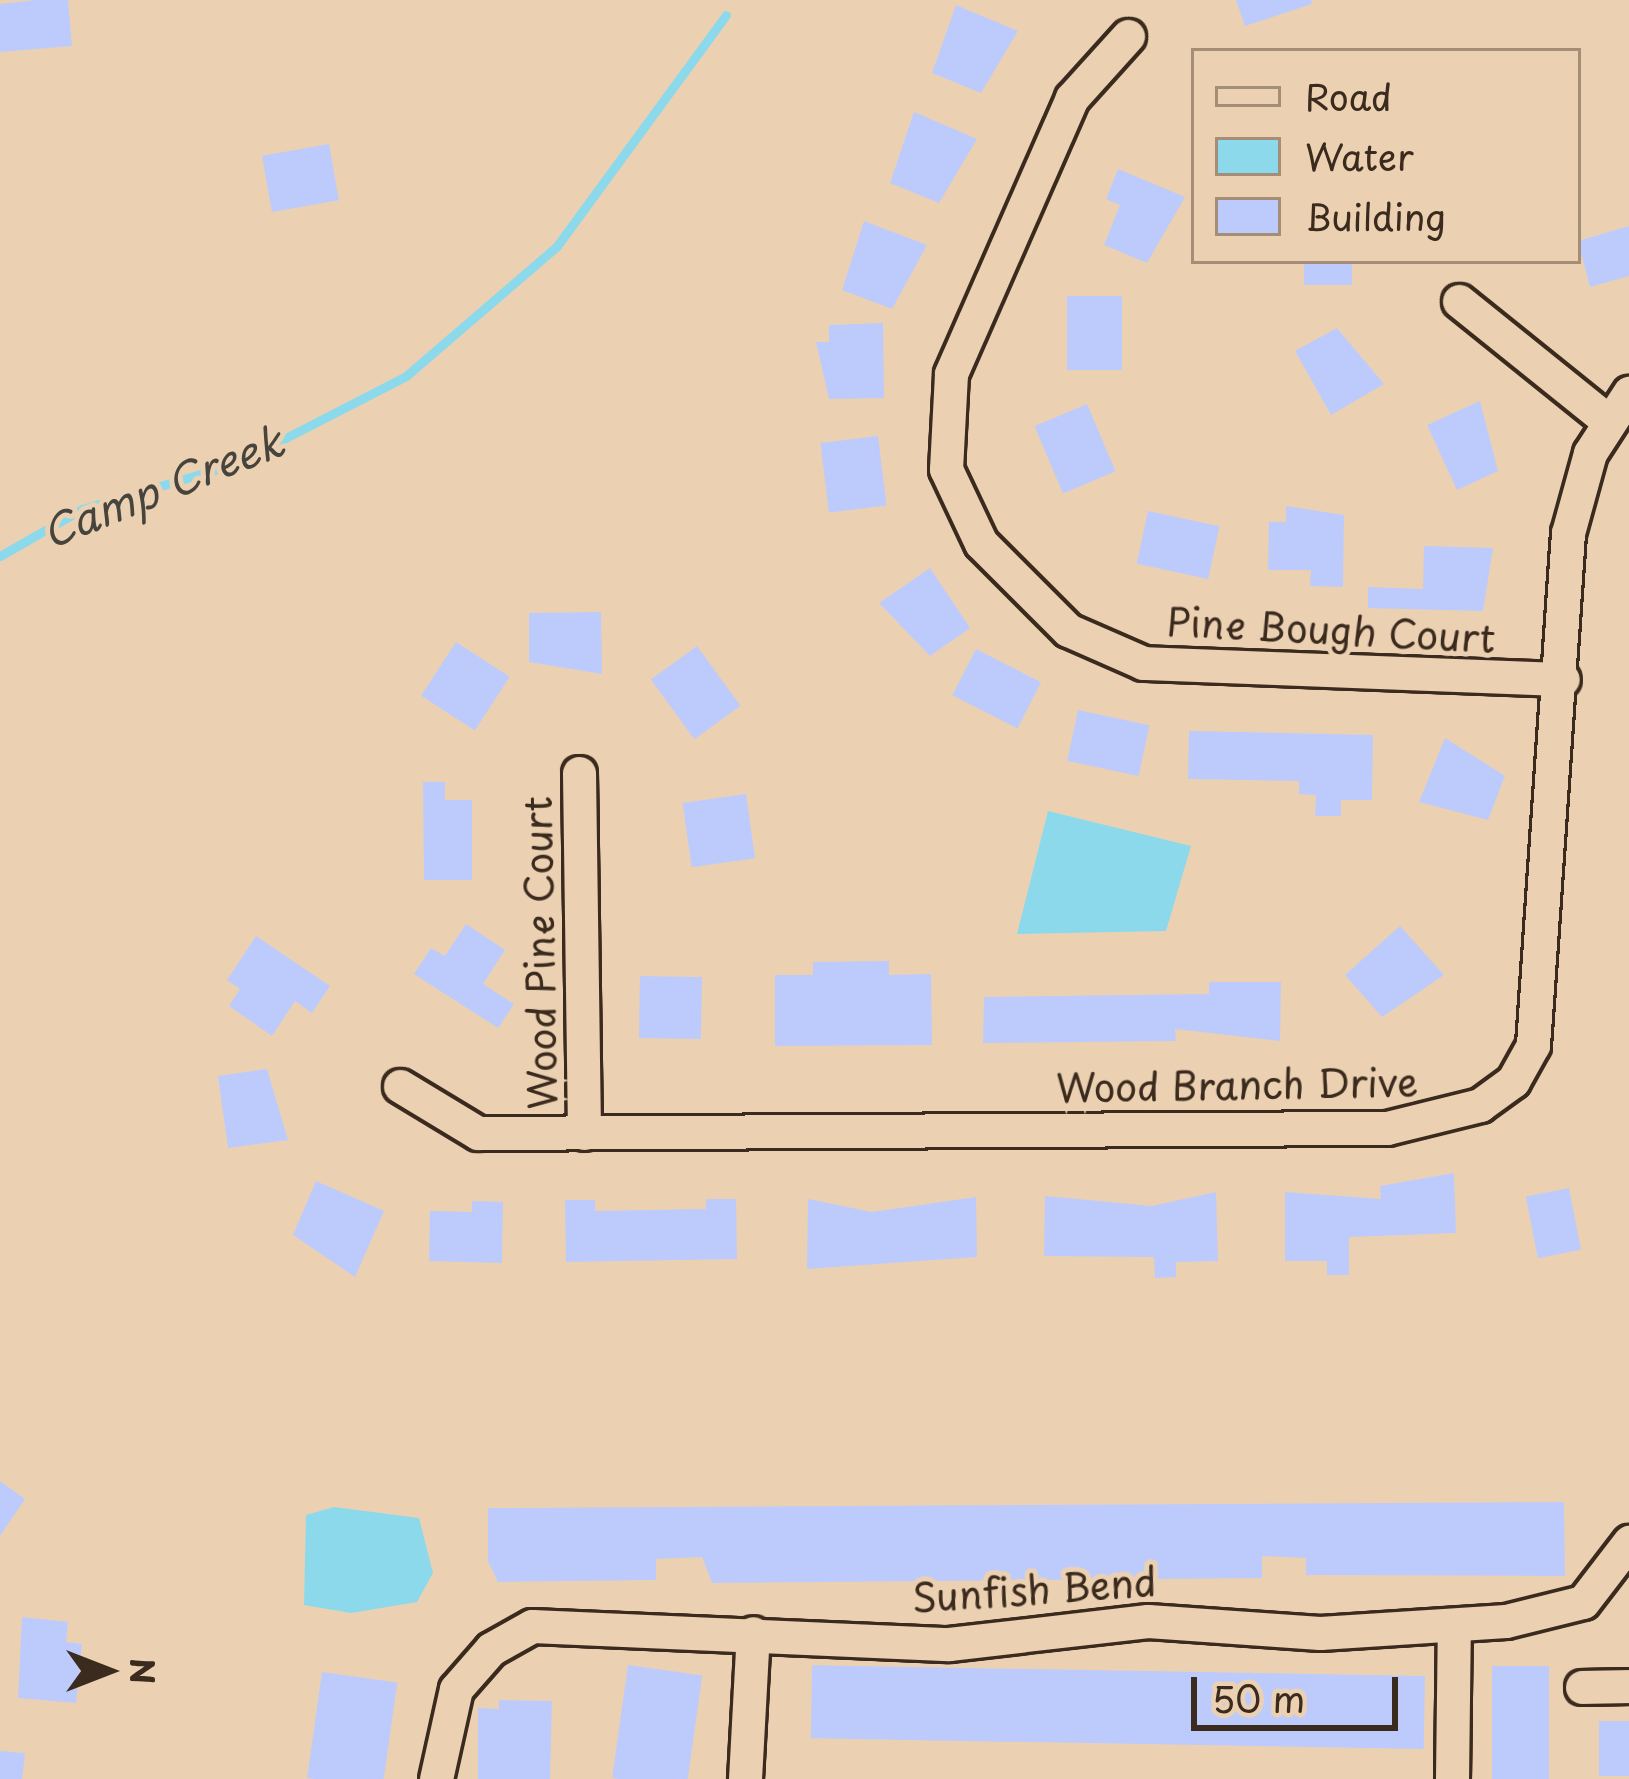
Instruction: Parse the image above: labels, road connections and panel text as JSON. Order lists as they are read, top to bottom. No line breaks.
{"streets":{"street":["Pine Bough Court","Wood Pine Court","Wood Branch Drive","Sunfish Bend"]},"crossings":[["Pine Bough Court","Wood Branch Drive"],["Wood Pine Court","Wood Branch Drive"]],"water":["Camp Creek"],"legend":["Road","Water","Building"],"scale_bar":"50 m","north":"right"}
